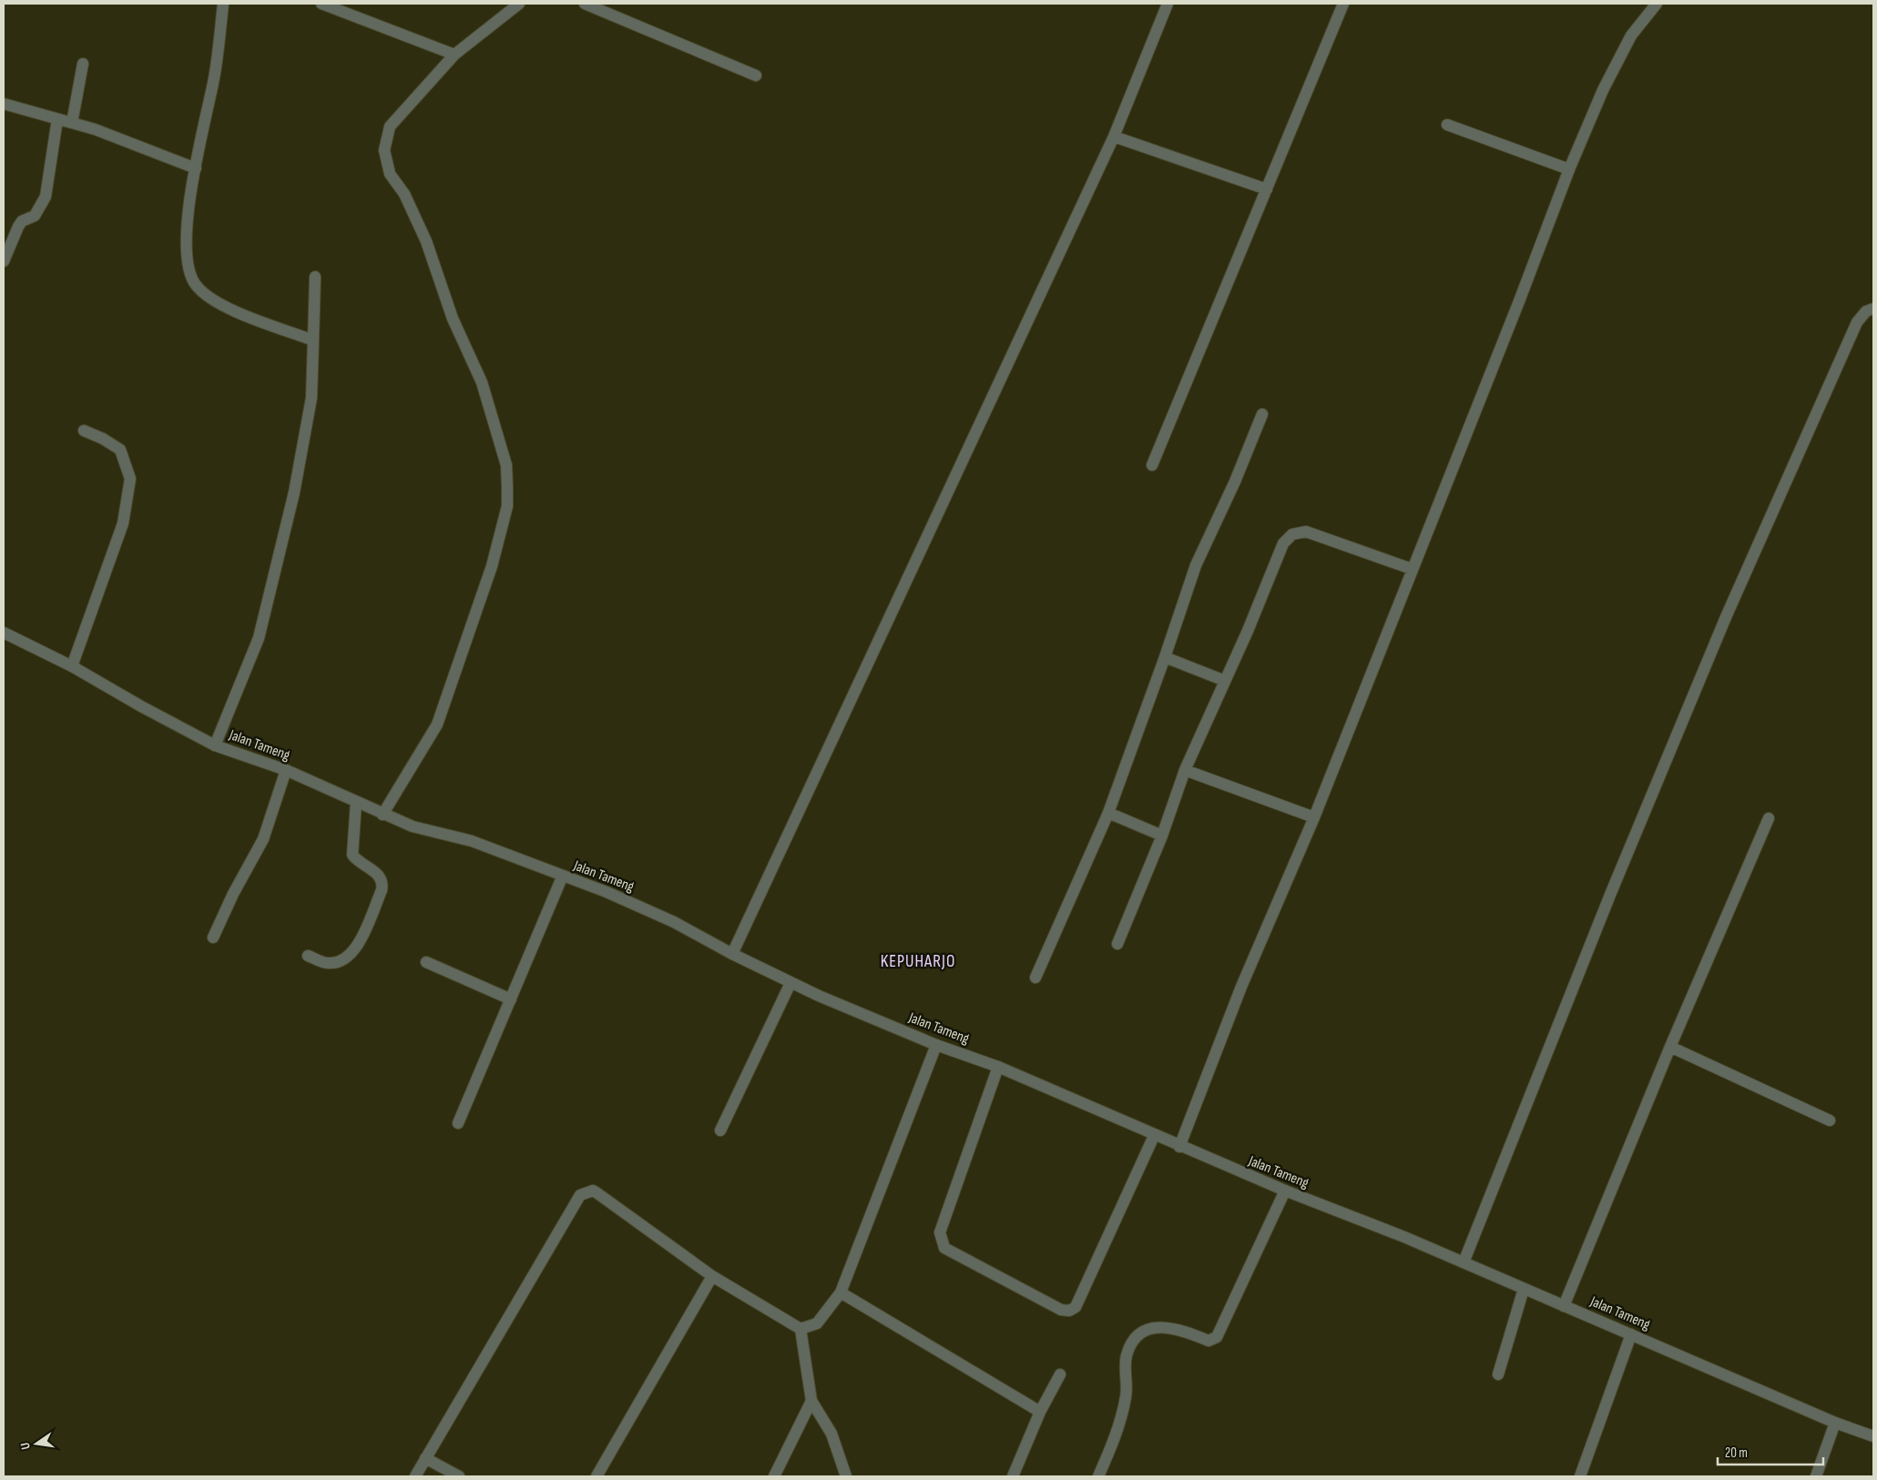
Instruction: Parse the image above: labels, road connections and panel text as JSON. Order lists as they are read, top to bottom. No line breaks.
{"streets":{"street":["Jalan Tameng"]},"districts":["KEPUHARJO"],"scale_bar":"20 m","north":"left"}
